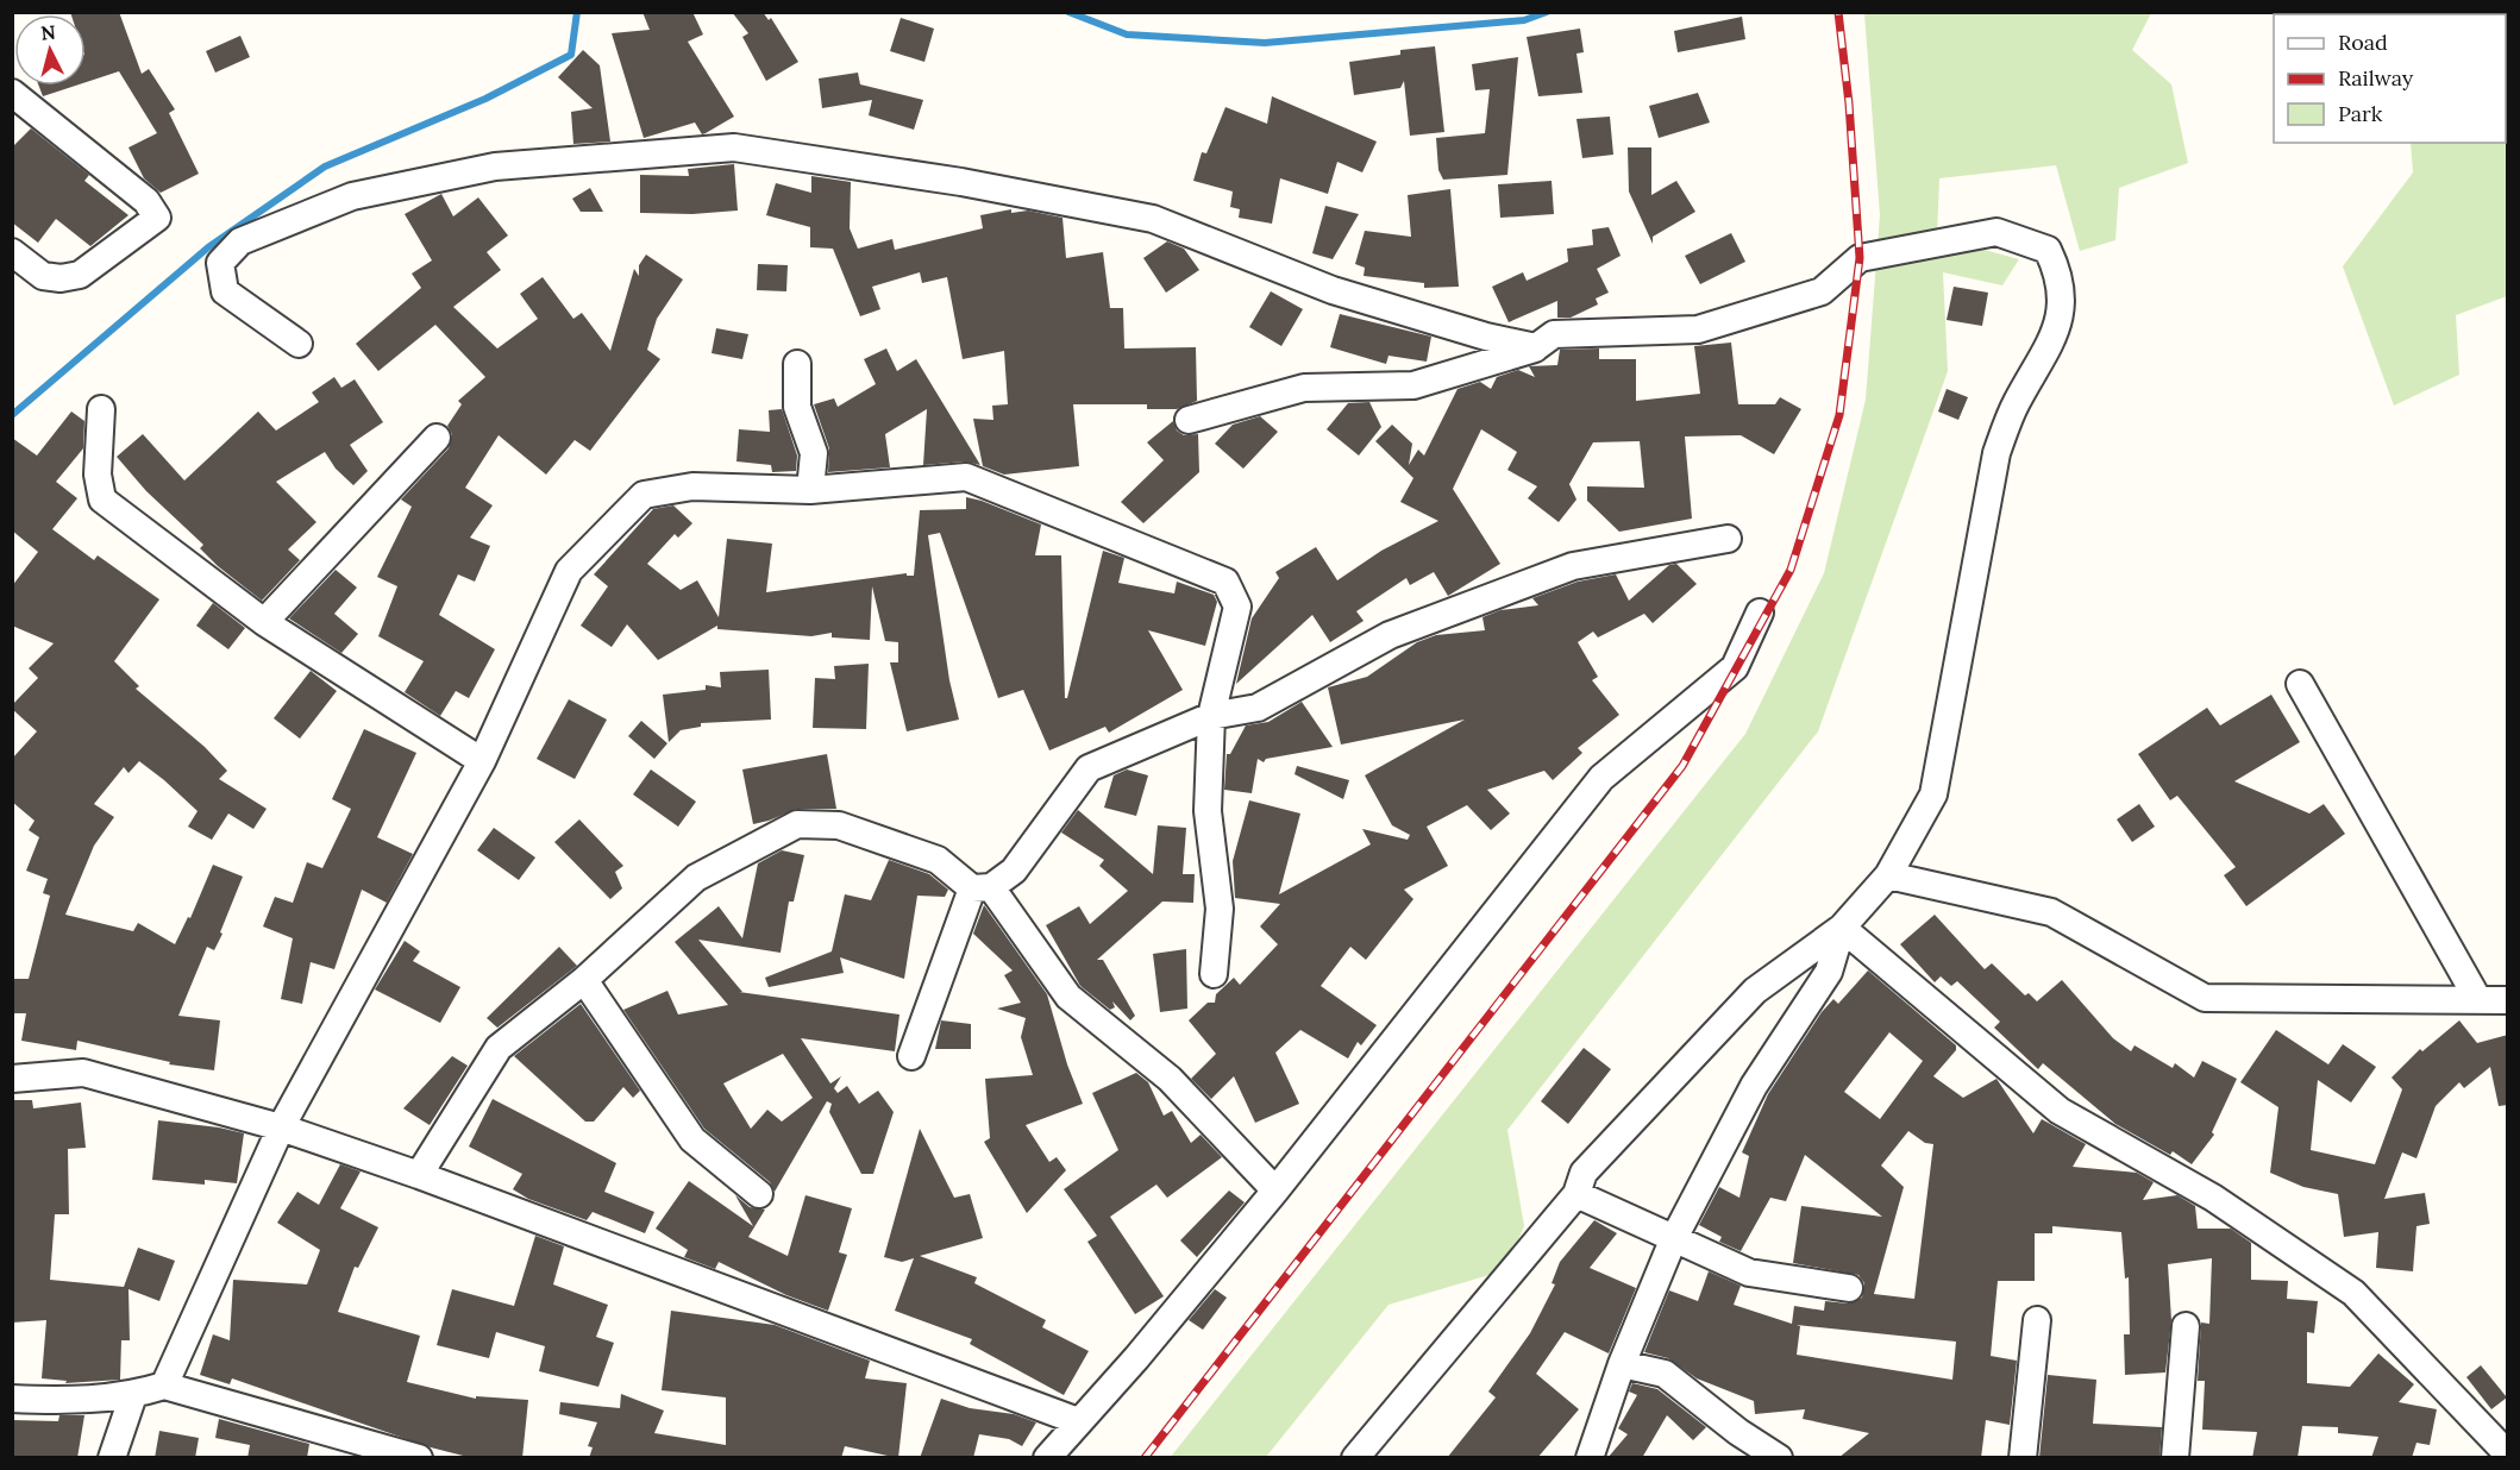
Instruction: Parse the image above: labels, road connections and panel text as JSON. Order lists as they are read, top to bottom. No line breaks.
{"legend":["Road","Railway","Park"],"north":"top"}
